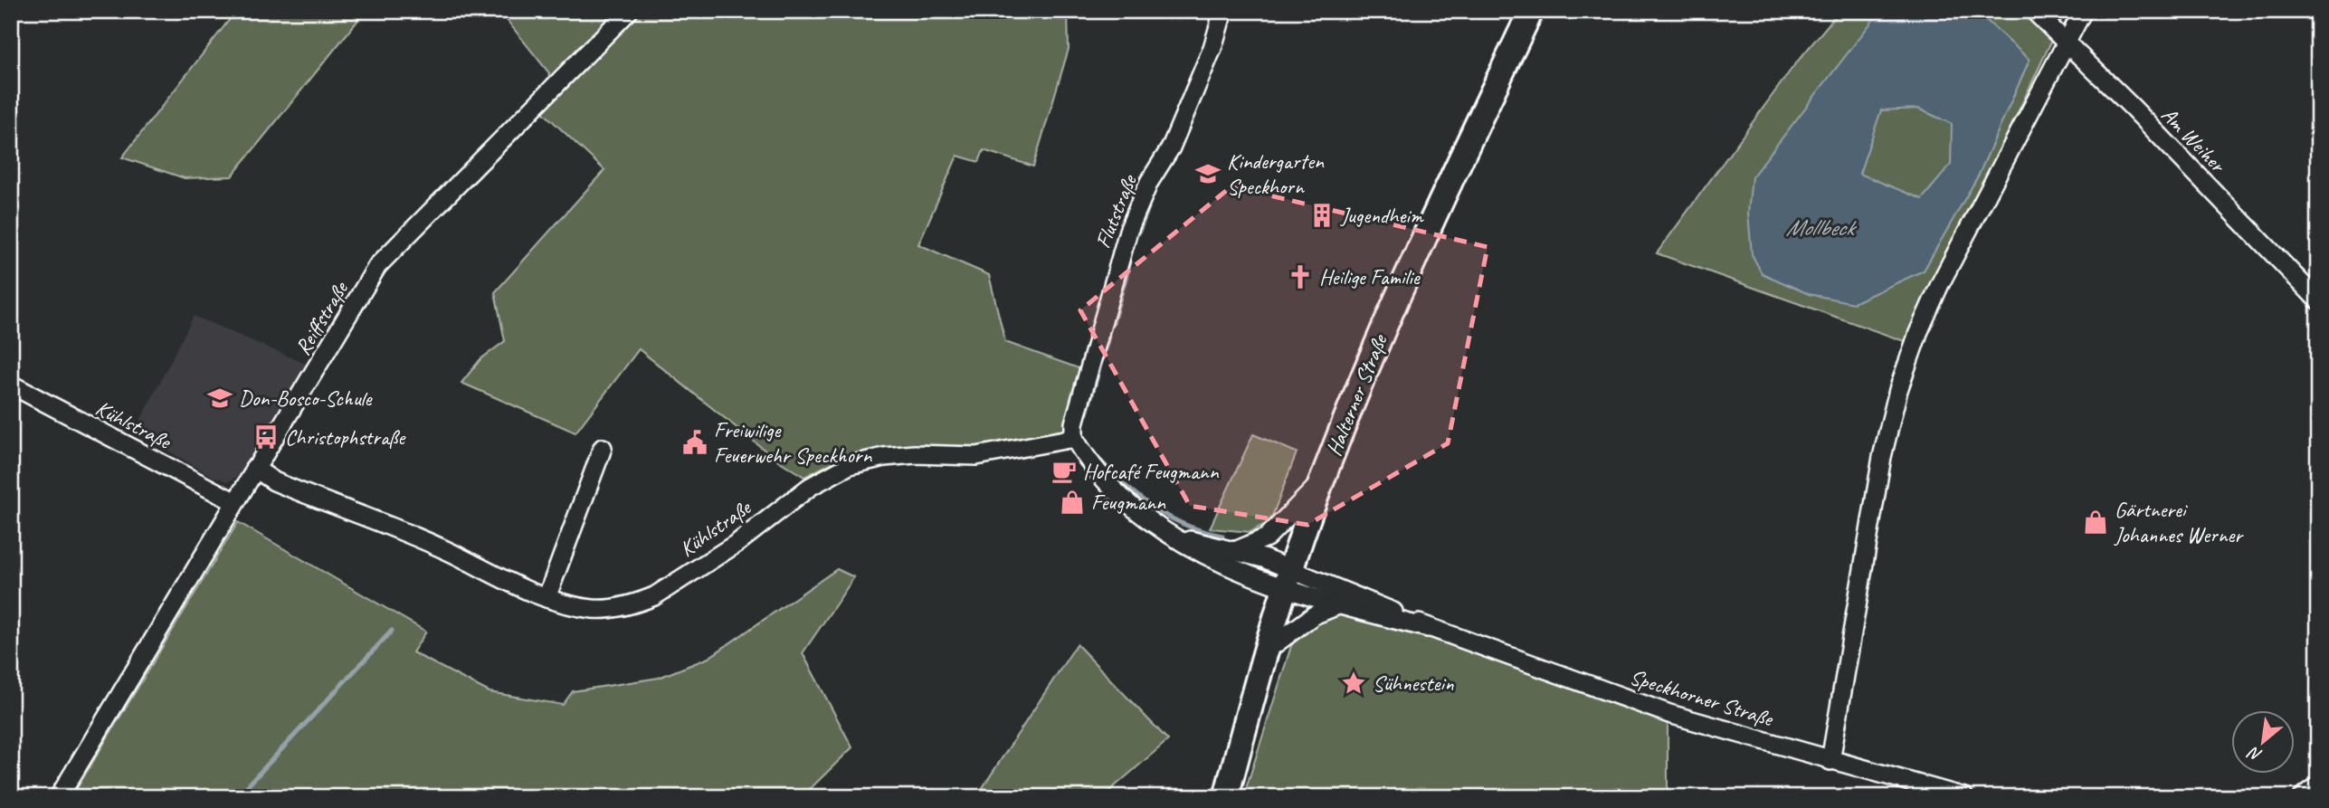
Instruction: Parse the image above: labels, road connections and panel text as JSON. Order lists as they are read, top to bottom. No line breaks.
{"streets":{"main road":["Halterner Straße"],"street":["Am Weiher","Flutstraße","Reiffstraße","Kühlstraße","Speckhorner Straße"]},"crossings":[["Flutstraße","Kühlstraße"],["Reiffstraße","Kühlstraße"],["Halterner Straße","Speckhorner Straße"]],"water":["Mollbeck"],"places":{"school or university":["Kindergarten Speckhorn","Don-Bosco-Schule"],"building":["Jugendheim"],"church":["Heilige Familie"],"bus stop":["Christophstraße"],"public building":["Freiwilige Feuerwehr Speckhorn"],"cafe":["Hofcafé Feugmann"],"shop":["Feugmann","Gärtnerei Johannes Werner"],"place":["Sühnestein"]},"north":"bottom left"}
